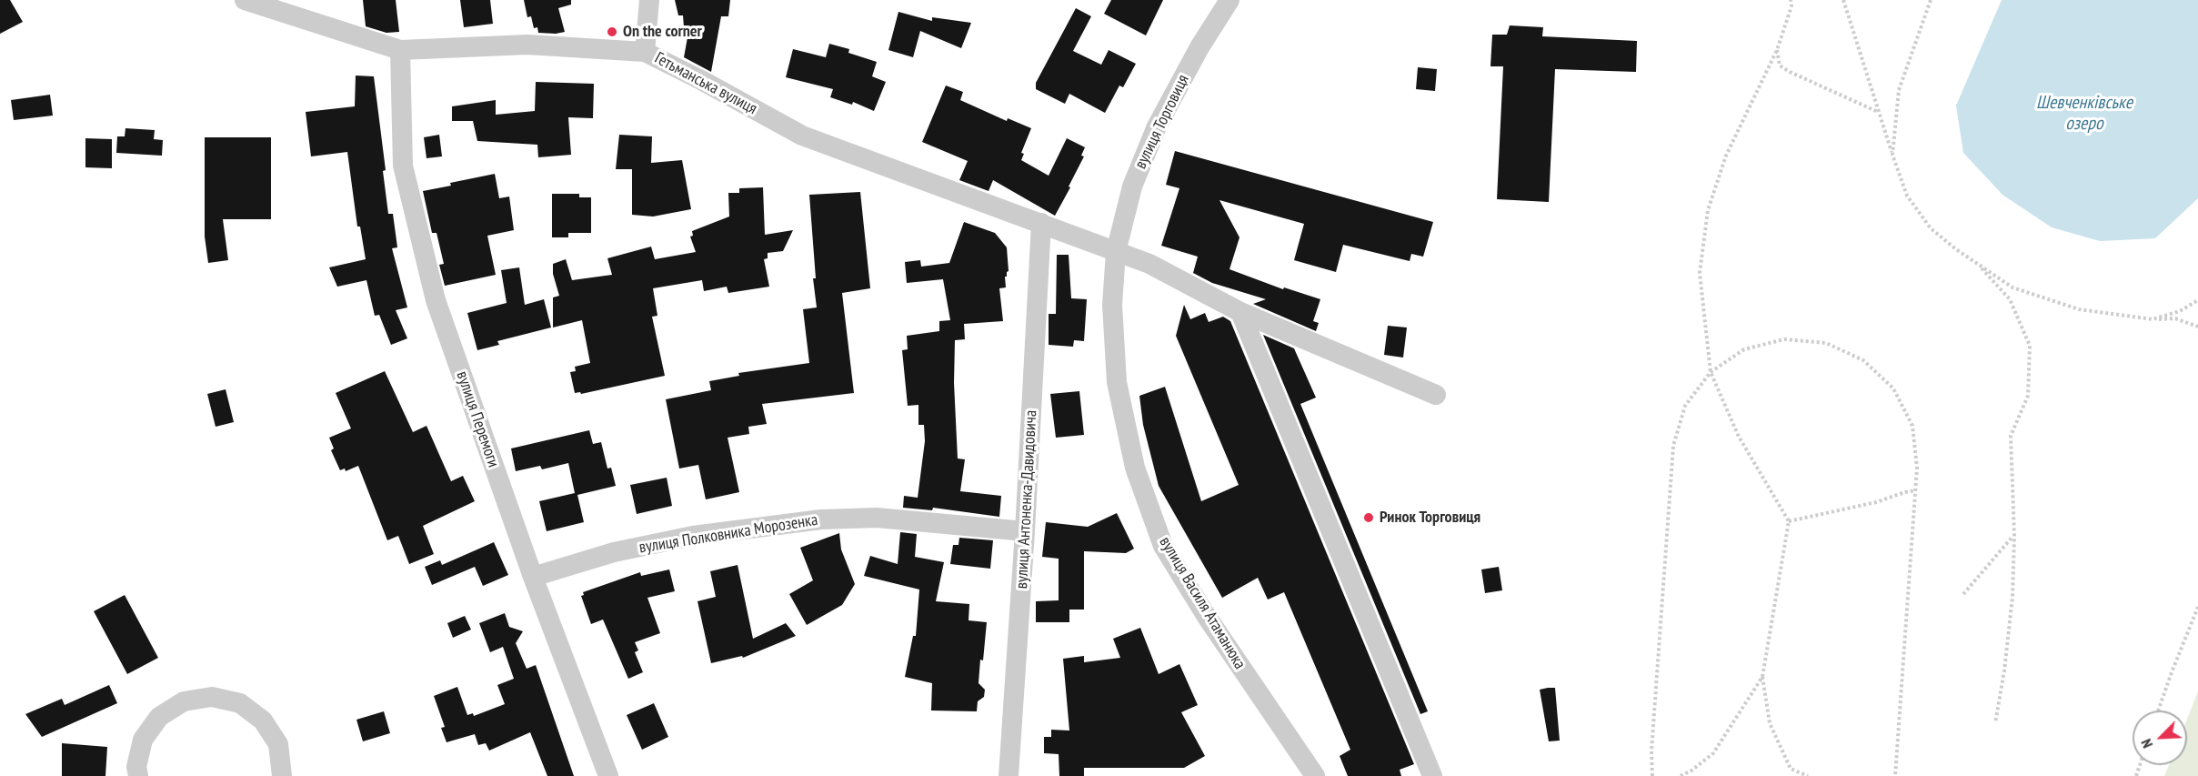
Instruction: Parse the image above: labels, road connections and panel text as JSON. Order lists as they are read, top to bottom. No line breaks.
{"streets":{"street":["Гетьманська вулиця","вулиця Торговиця","вулиця Перемоги","вулиця Антоненка-Давидовича","вулиця Полковника Морозенка","вулиця Василя Атаманюка"]},"crossings":[["Гетьманська вулиця","вулиця Торговиця"],["Гетьманська вулиця","вулиця Перемоги"],["Гетьманська вулиця","вулиця Антоненка-Давидовича"],["Гетьманська вулиця","вулиця Василя Атаманюка"],["вулиця Торговиця","вулиця Василя Атаманюка"],["вулиця Перемоги","вулиця Полковника Морозенка"],["вулиця Антоненка-Давидовича","вулиця Полковника Морозенка"]],"water":["Шевченківське озеро"],"places":["On the corner","Ринок Торговиця"],"north":"bottom left"}
